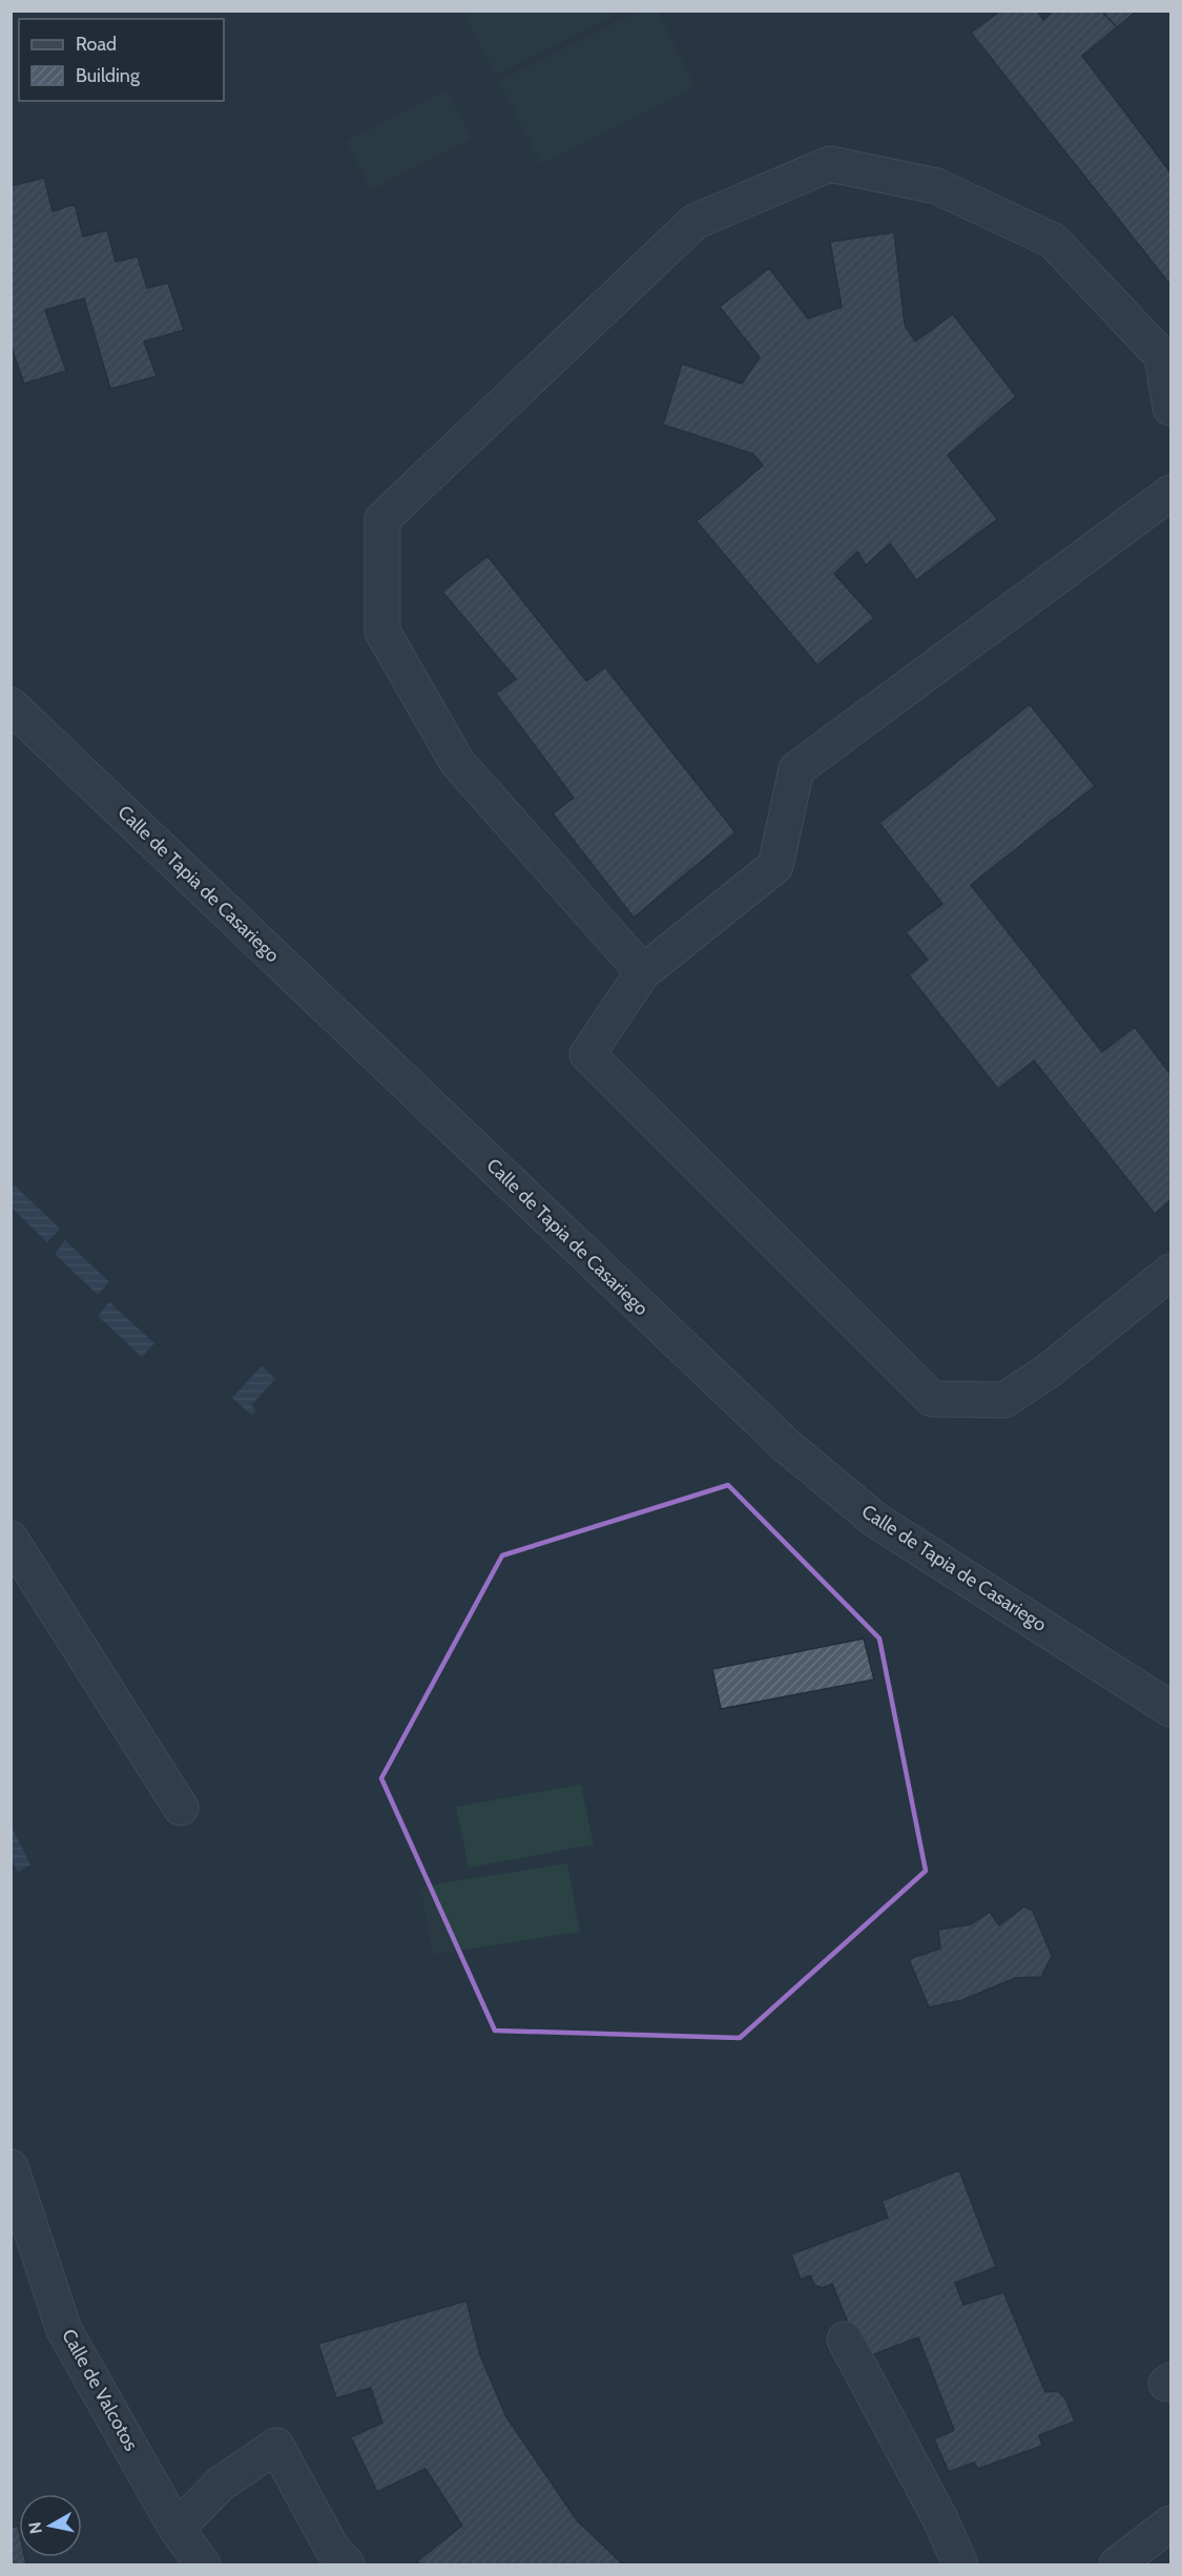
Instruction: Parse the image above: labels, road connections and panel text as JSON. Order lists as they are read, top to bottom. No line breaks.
{"streets":{"street":["Calle de Tapia de Casariego","Calle de Valcotos"]},"legend":["Road","Building"],"north":"left"}
